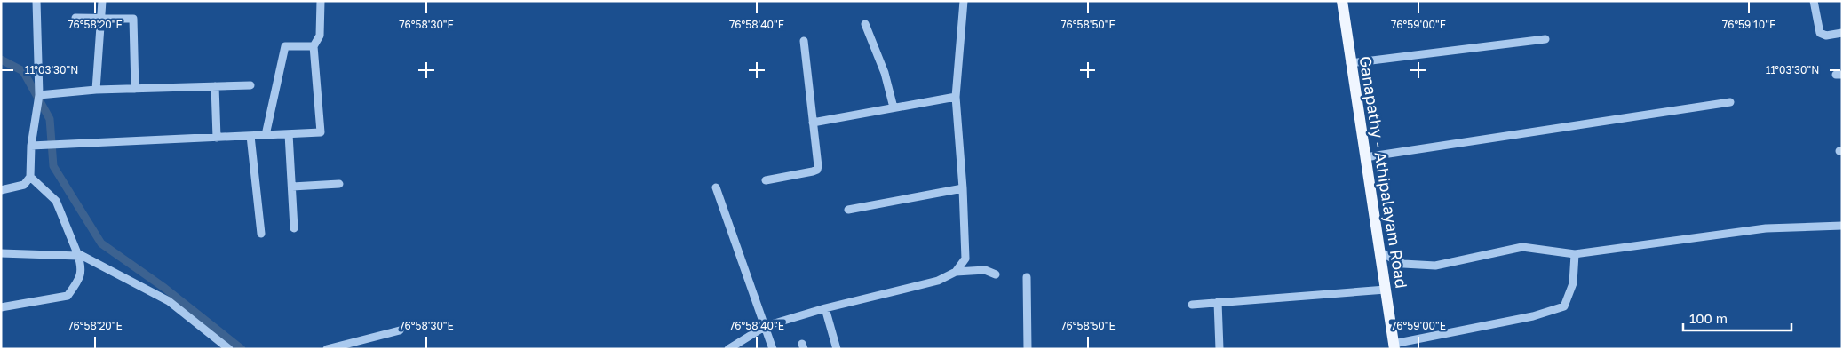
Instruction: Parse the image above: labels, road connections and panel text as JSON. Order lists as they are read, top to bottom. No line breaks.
{"streets":{"main road":["Ganapathy - Athipalayam Road"]},"scale_bar":"100 m","coordinates":["76°58'20\"E","76°58'30\"E","76°58'40\"E","76°58'50\"E","76°59'00\"E","76°59'10\"E","11°03'30\"N"]}
